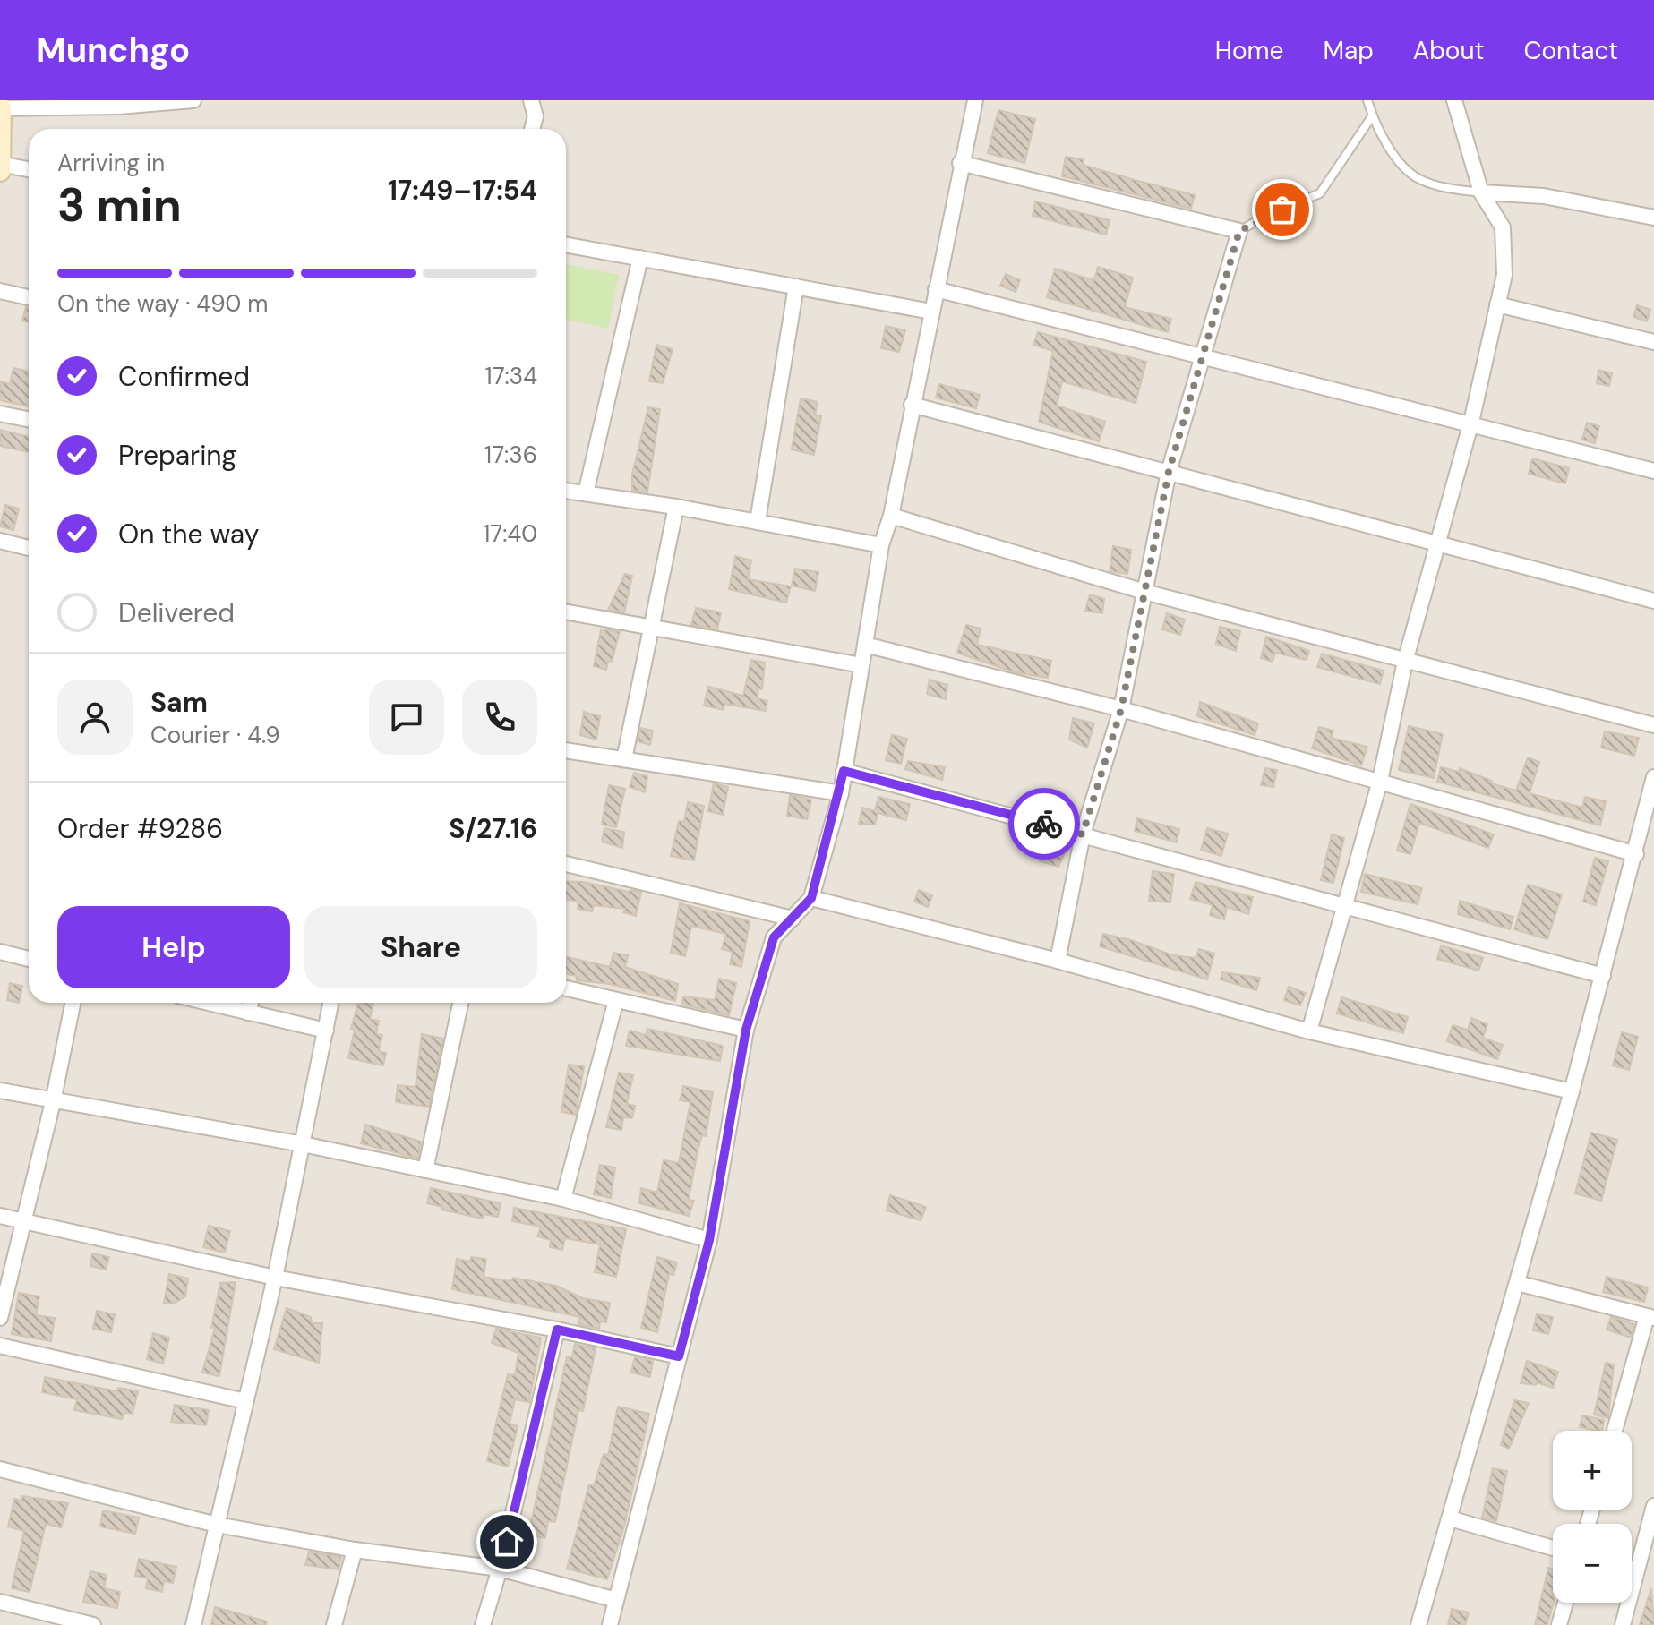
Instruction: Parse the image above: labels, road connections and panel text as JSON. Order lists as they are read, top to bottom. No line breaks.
{"page":{"header":"Munchgo","nav":["Home","Map","About","Contact"],"heading":["3 min","Arriving in","17:49–17:54"],"panel":["Sam","Courier · 4.9","Order #9286","S/27.16"],"bar":"On the way · 490 m","list":[["Confirmed","17:34"],["Preparing","17:36"],["On the way","17:40"],"Delivered"],"buttons":["Help","Share"],"map_buttons":["+","−"]}}
